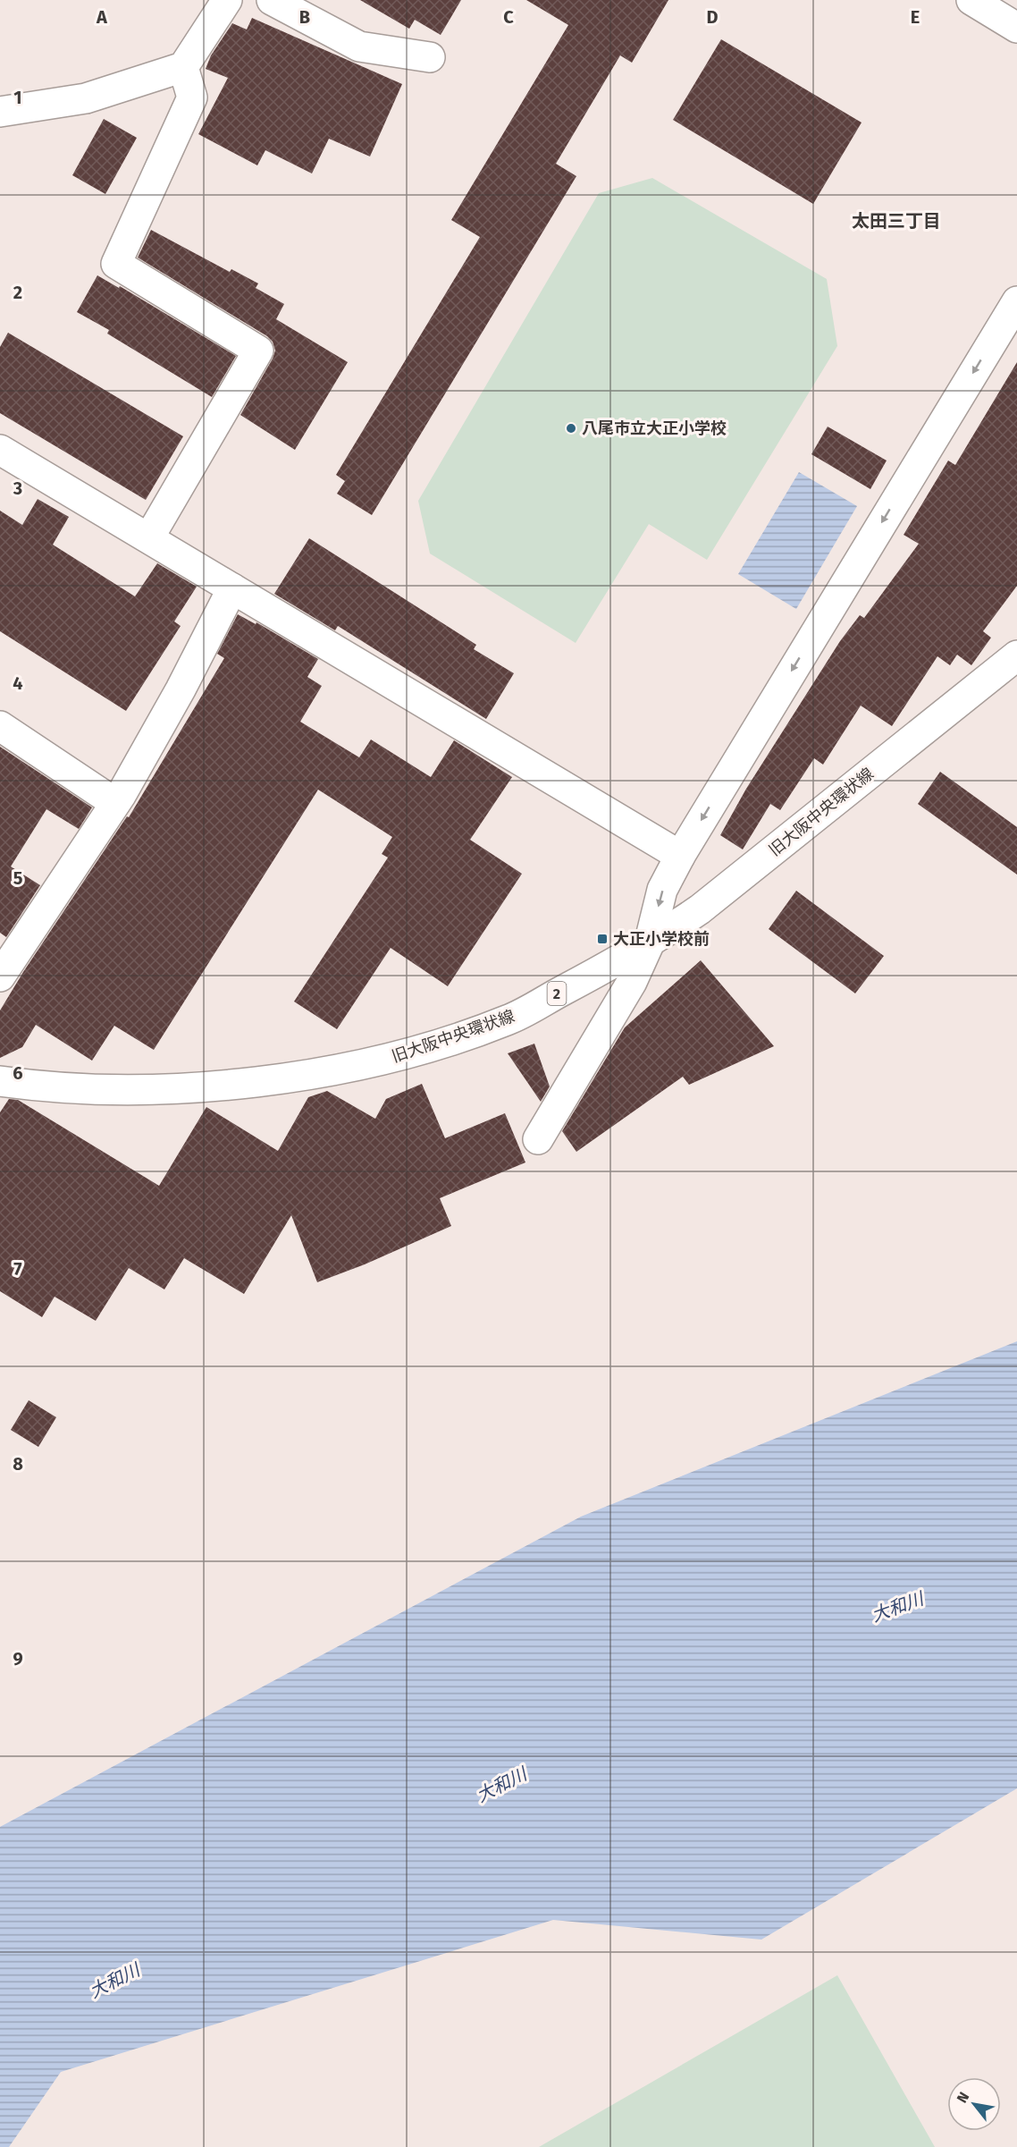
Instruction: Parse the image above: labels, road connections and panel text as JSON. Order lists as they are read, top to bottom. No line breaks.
{"streets":{"street":["旧大阪中央環状線","2"]},"districts":["太田三丁目"],"water":["大和川"],"places":{"other":["八尾市立大正小学校"],"transit":["大正小学校前"]},"north":"top left","grid":{"columns":["A","B","C","D","E"],"rows":["1","2","3","4","5","6","7","8","9"]}}
